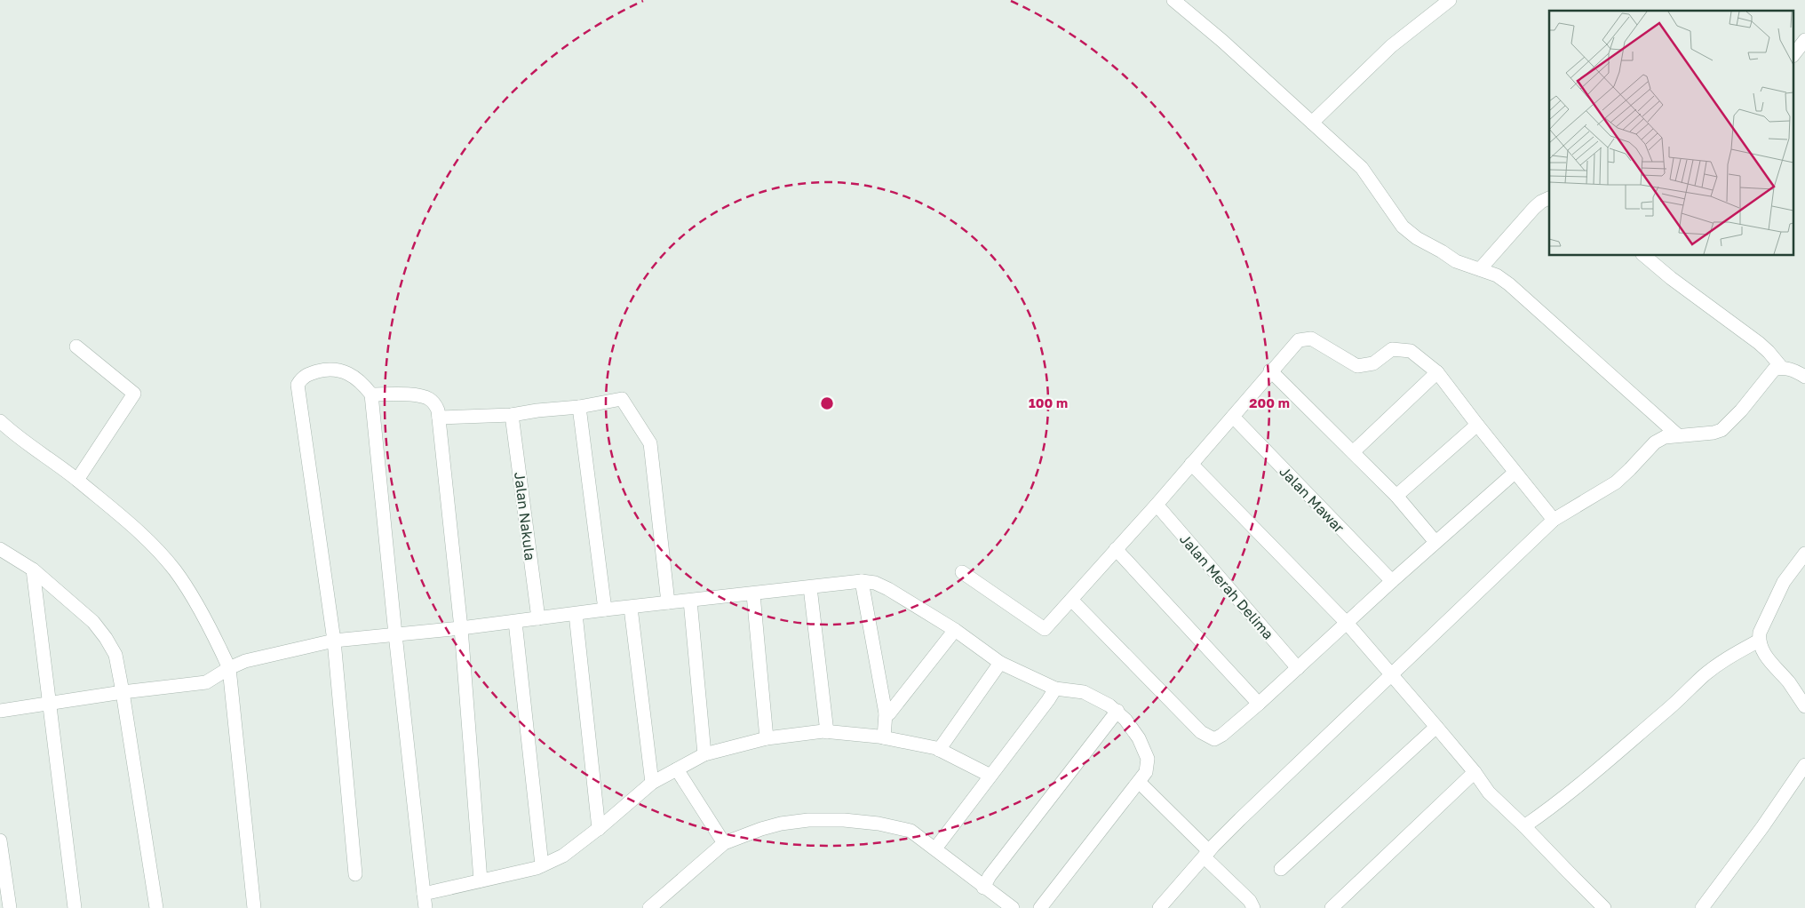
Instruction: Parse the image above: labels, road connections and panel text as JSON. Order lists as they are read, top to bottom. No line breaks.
{"streets":{"street":["Jalan Mawar","Jalan Nakula","Jalan Merah Delima"]},"rings":["100 m","200 m"]}
